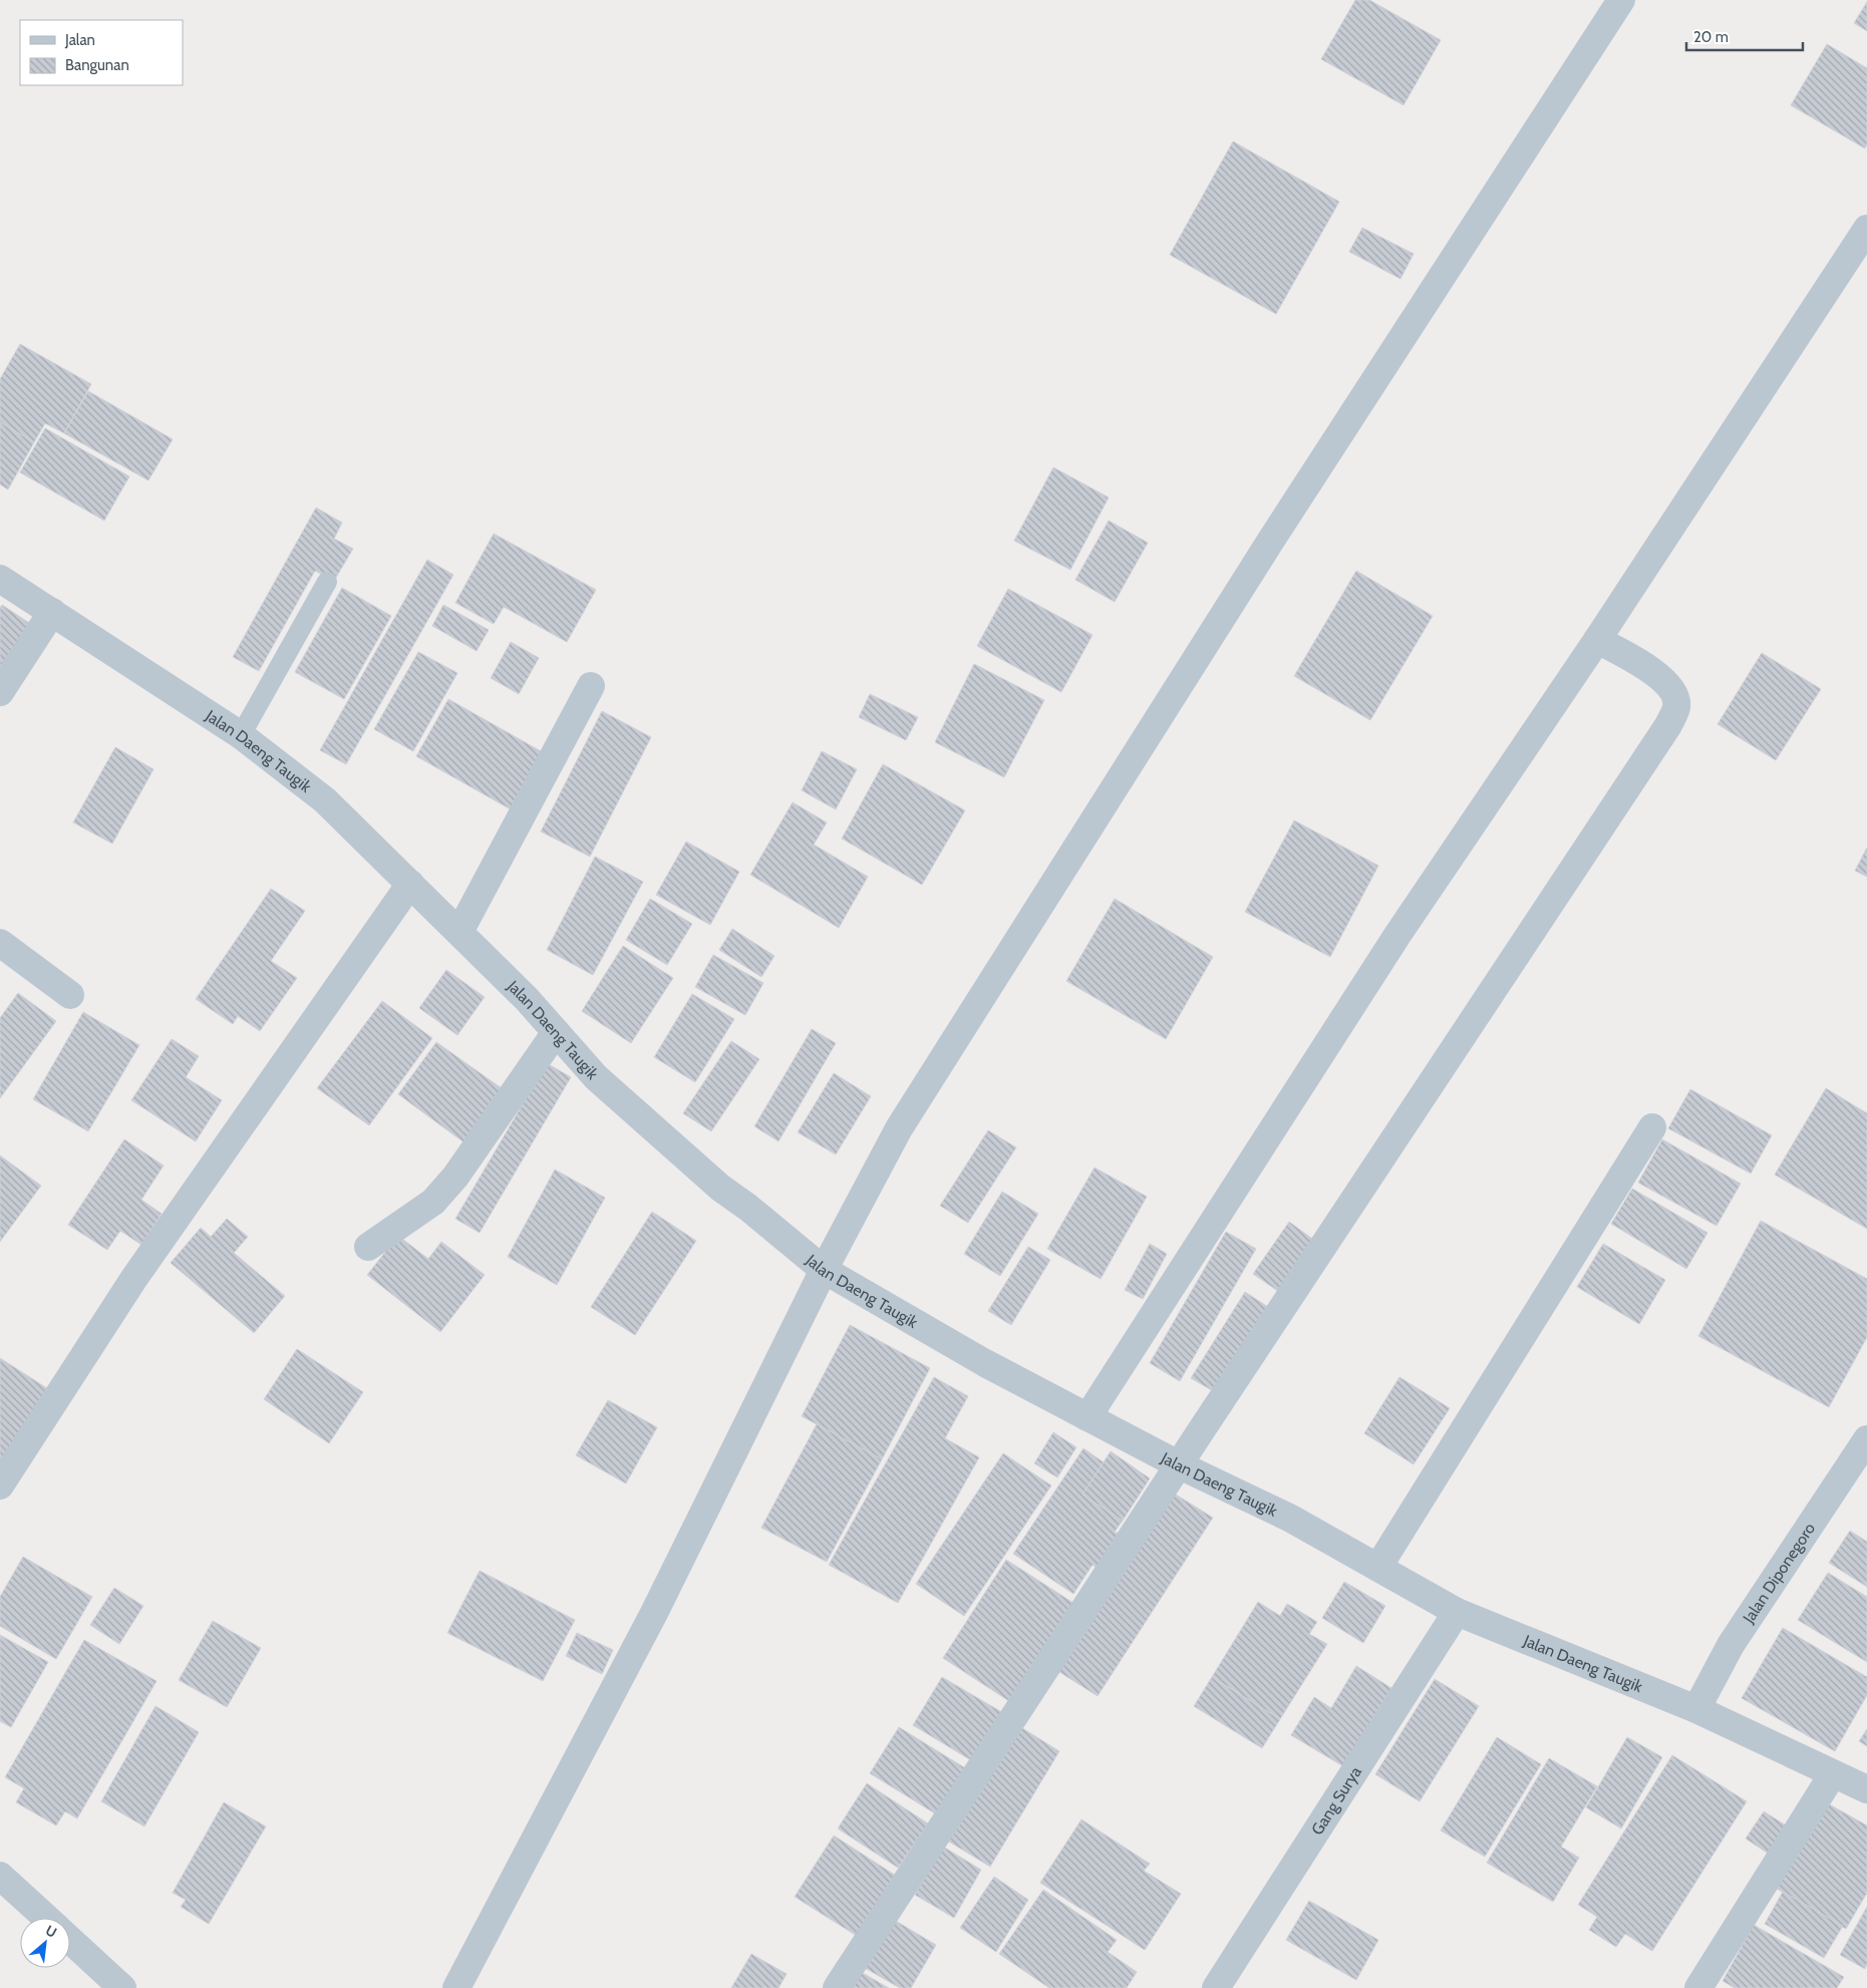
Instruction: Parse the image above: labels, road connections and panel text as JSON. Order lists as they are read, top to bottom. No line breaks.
{"streets":{"street":["Jalan Daeng Taugik","Jalan Diponegoro","Gang Surya"]},"crossings":[["Jalan Daeng Taugik","Jalan Diponegoro"],["Jalan Daeng Taugik","Gang Surya"]],"legend":["Jalan","Bangunan"],"scale_bar":"20 m","north":"top right"}
